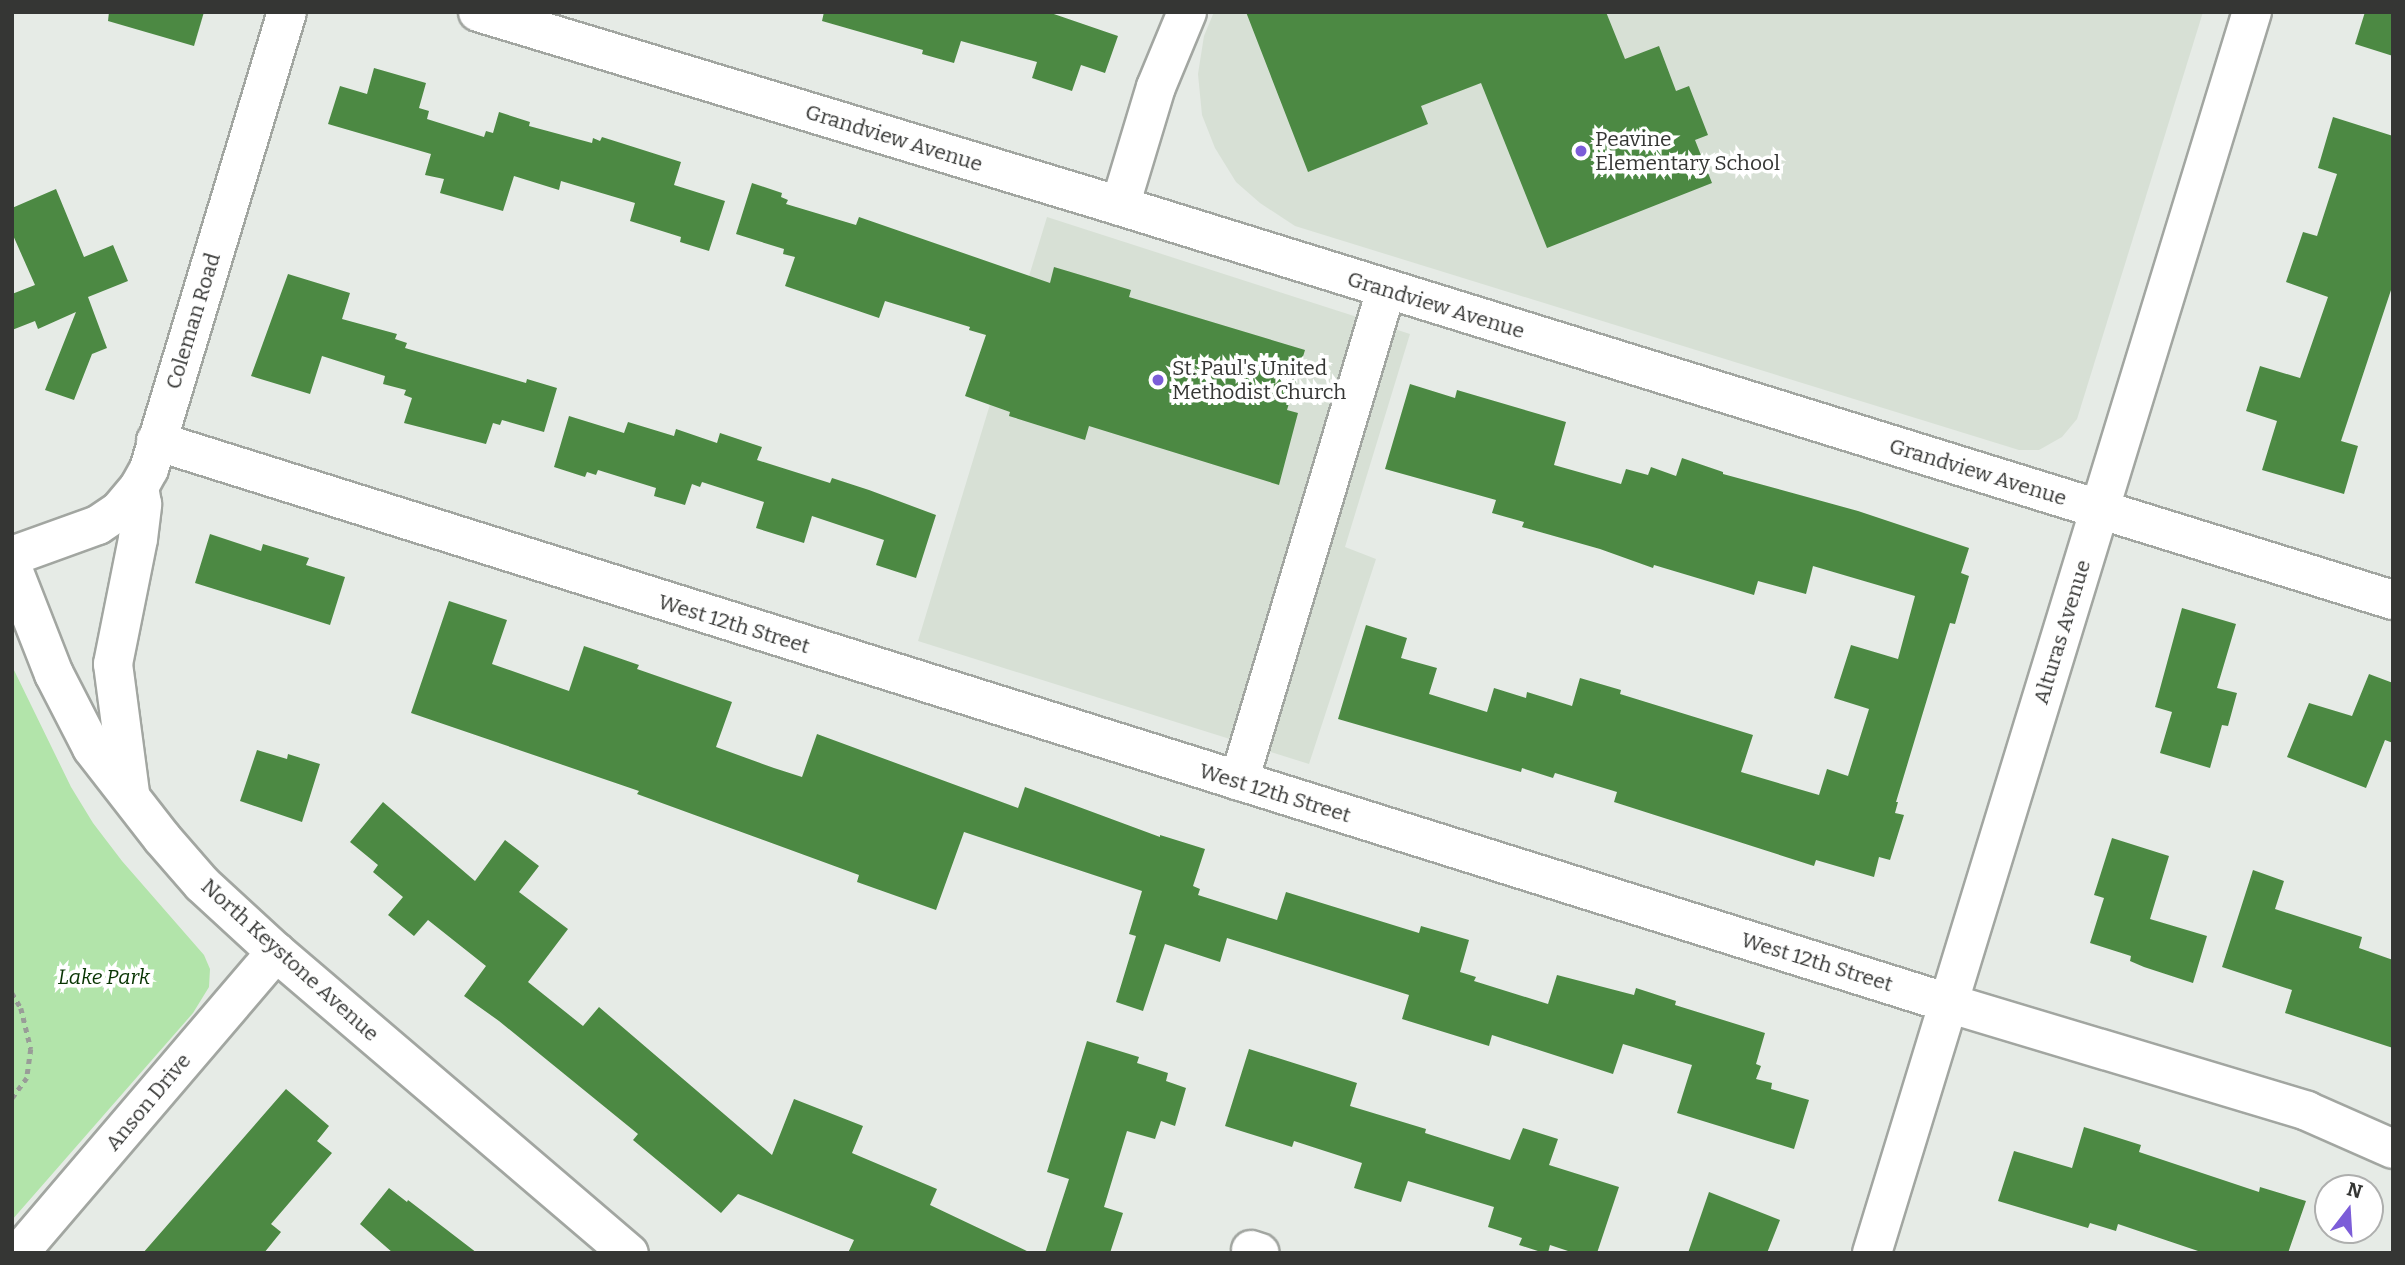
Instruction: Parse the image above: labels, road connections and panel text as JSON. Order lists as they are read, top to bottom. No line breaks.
{"streets":{"street":["Grandview Avenue","Coleman Road","West 12th Street","Alturas Avenue","North Keystone Avenue","Anson Drive"]},"crossings":[["Grandview Avenue","Alturas Avenue"],["Coleman Road","West 12th Street"],["West 12th Street","Alturas Avenue"],["North Keystone Avenue","Anson Drive"]],"parks":["Lake Park"],"places":["Peavine Elementary School","St. Paul's United Methodist Church"],"north":"top"}
